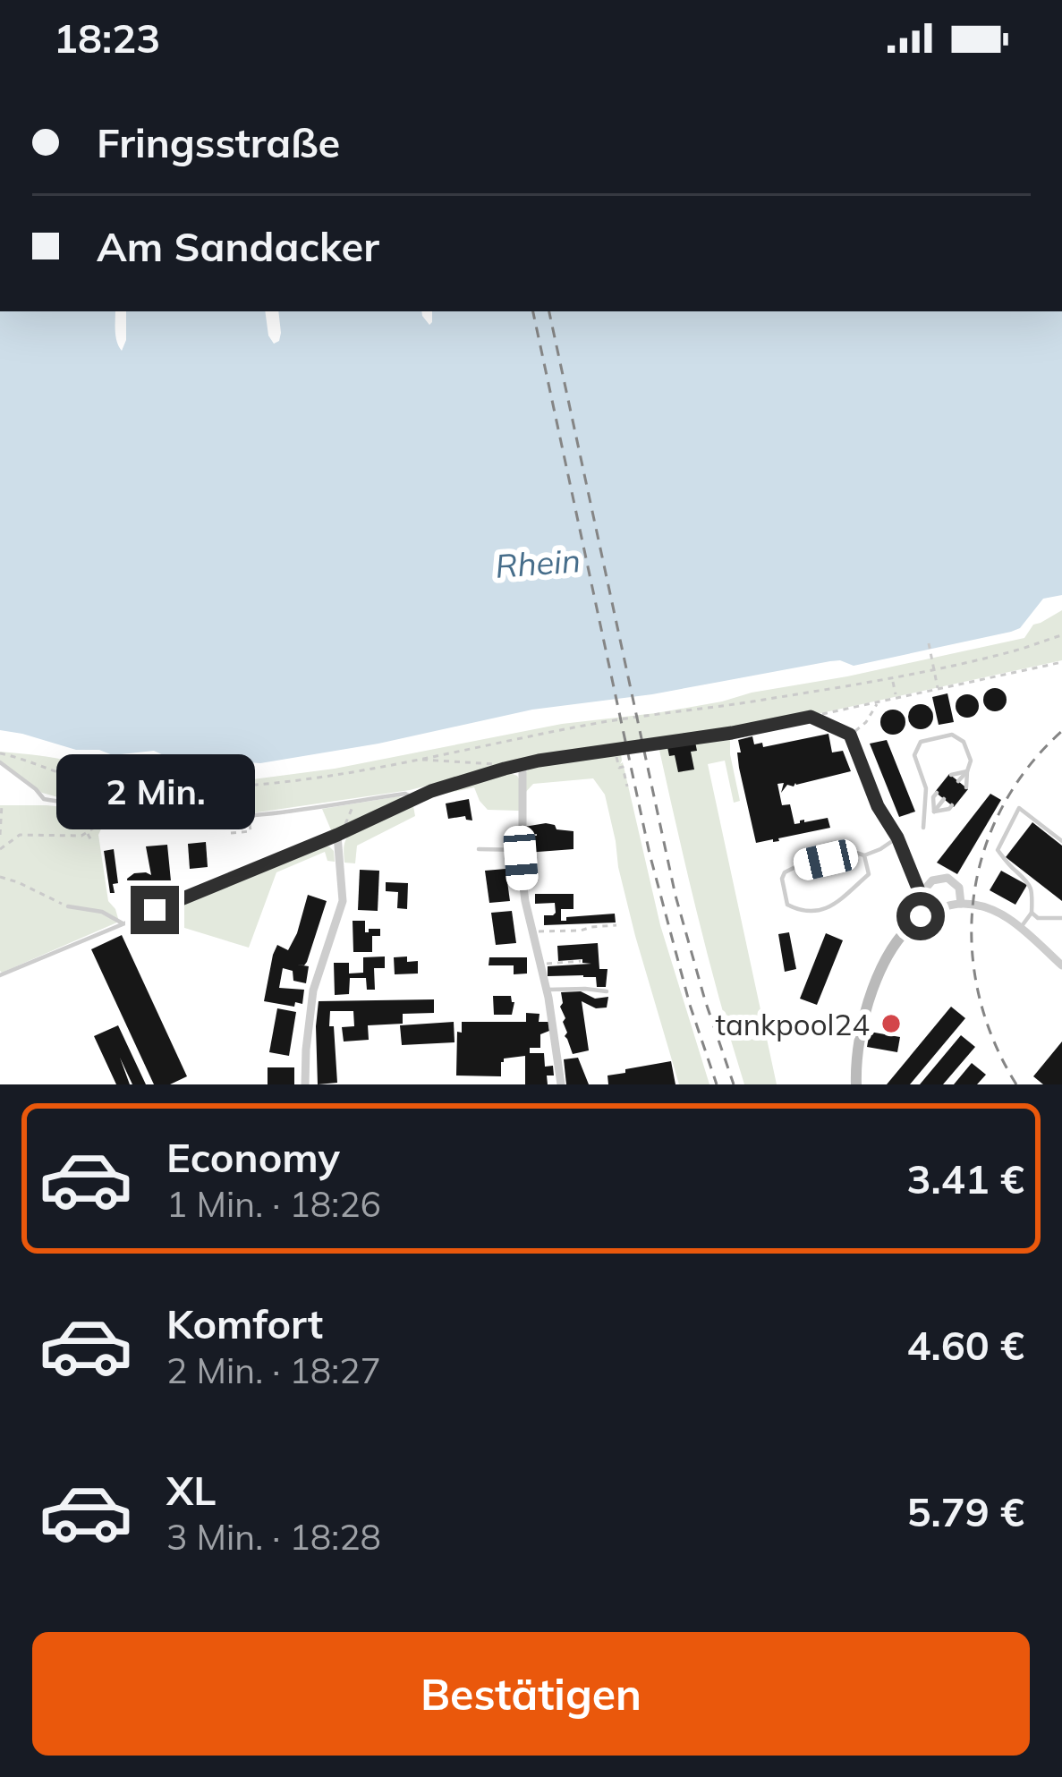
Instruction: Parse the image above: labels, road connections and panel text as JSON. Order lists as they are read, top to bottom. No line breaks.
{"water":["Rhein"],"places":["tankpool24"],"page":{"status":"18:23","banner":["Fringsstraße","Am Sandacker"],"bubble":"2 Min.","list":[{"name":"Economy","note":"1 Min. · 18:26","value":"3.41 €"},{"name":"Komfort","note":"2 Min. · 18:27","value":"4.60 €"},{"name":"XL","note":"3 Min. · 18:28","value":"5.79 €"}],"buttons":"Bestätigen"}}
